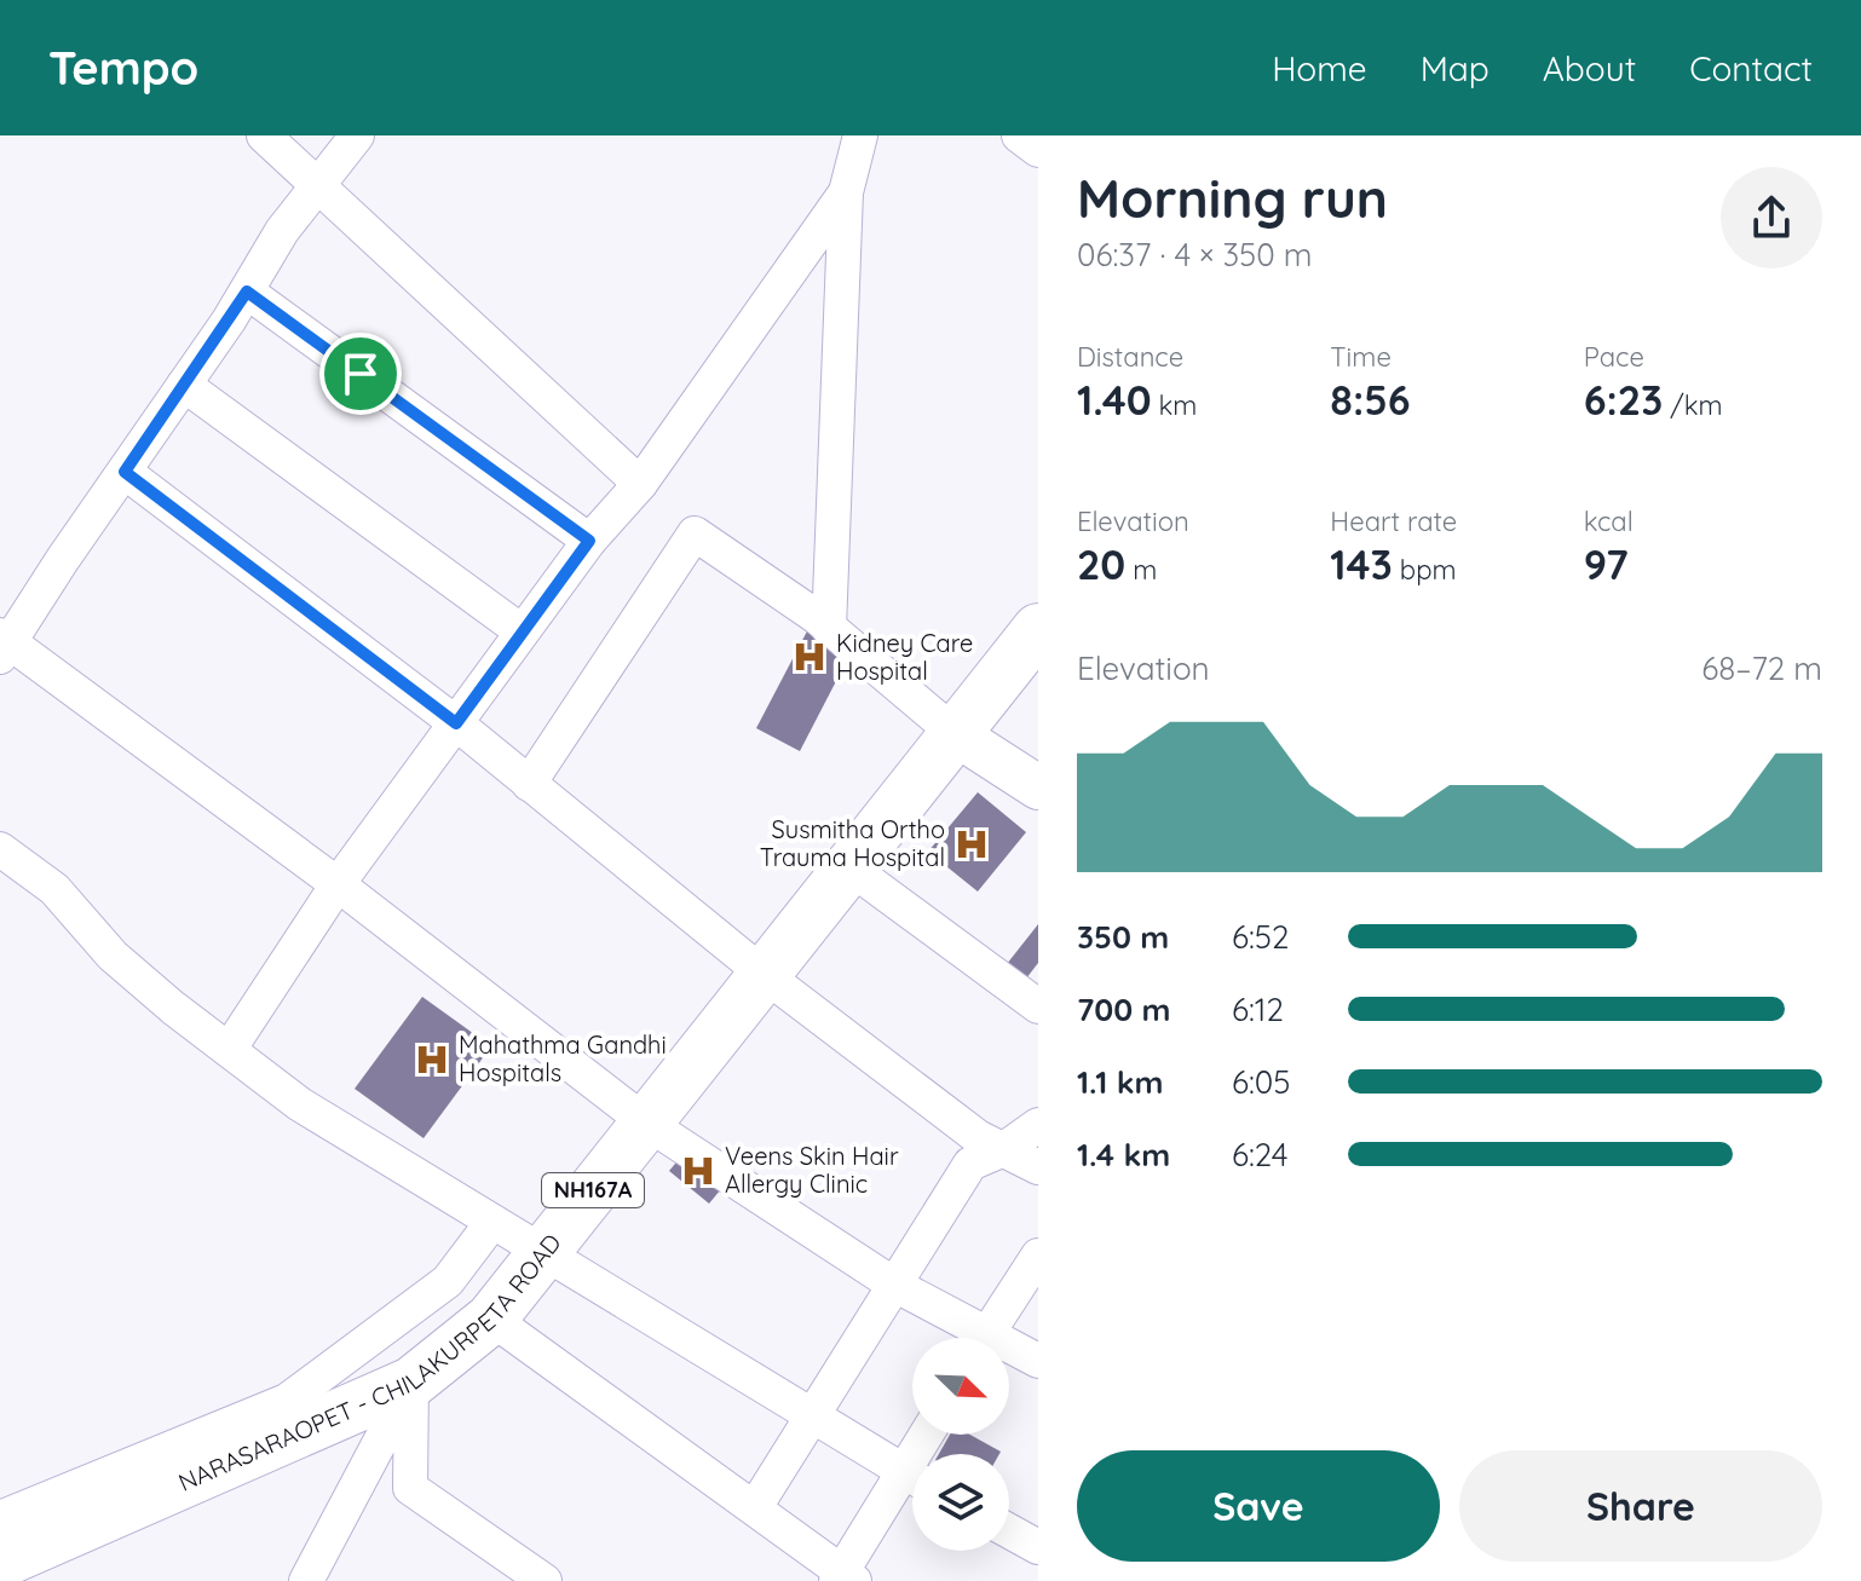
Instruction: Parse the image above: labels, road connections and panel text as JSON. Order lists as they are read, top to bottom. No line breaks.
{"streets":{"highway":["NH167A","NARASARAOPET - CHILAKURPETA ROAD"]},"places":{"hospital":["Kidney Care Hospital","Susmitha Ortho Trauma Hospital","Mahathma Gandhi Hospitals","Veens Skin Hair Allergy Clinic"]},"north":"bottom right","page":{"header":"Tempo","nav":["Home","Map","About","Contact"],"heading":["Morning run","06:37 · 4 × 350 m"],"stats":[["Distance","1.40 km"],["Time","8:56"],["Pace","6:23 /km"],["Elevation","20 m"],["Heart rate","143 bpm"],["kcal","97"]],"chart":["Elevation","68–72 m"],"list":[{"name":"350 m","note":"6:52"},{"name":"700 m","note":"6:12"},{"name":"1.1 km","note":"6:05"},{"name":"1.4 km","note":"6:24"}],"buttons":["Save","Share"]}}
